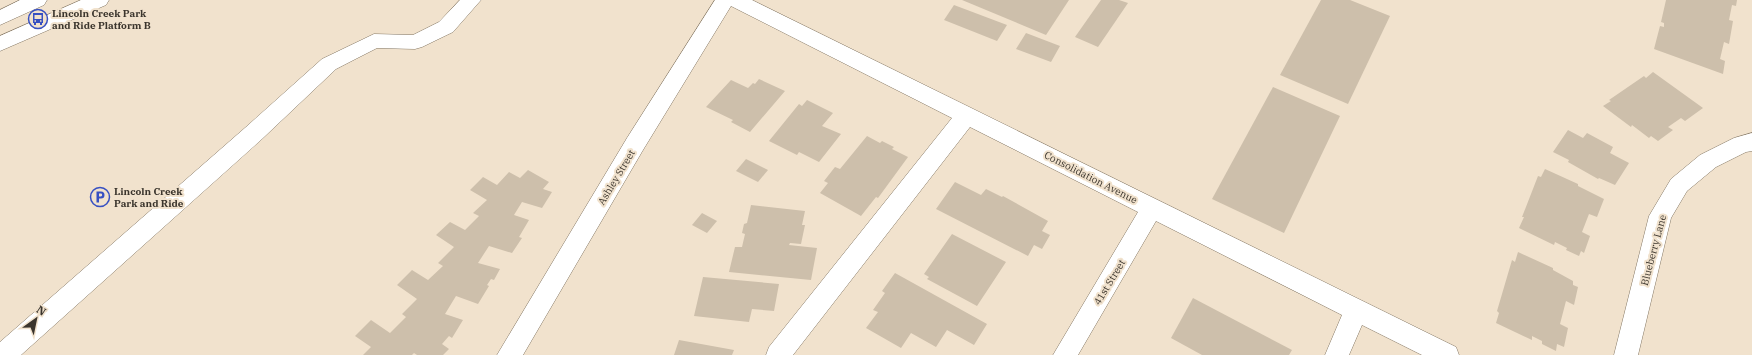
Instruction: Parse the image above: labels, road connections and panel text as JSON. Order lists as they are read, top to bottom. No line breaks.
{"streets":{"street":["Ashley Street","Consolidation Avenue","Blueberry Lane","41st Street"]},"crossings":[["Consolidation Avenue","41st Street"]],"places":{"bus stop":["Lincoln Creek Park and Ride Platform B"],"parking":["Lincoln Creek Park and Ride"]},"north":"top right"}
